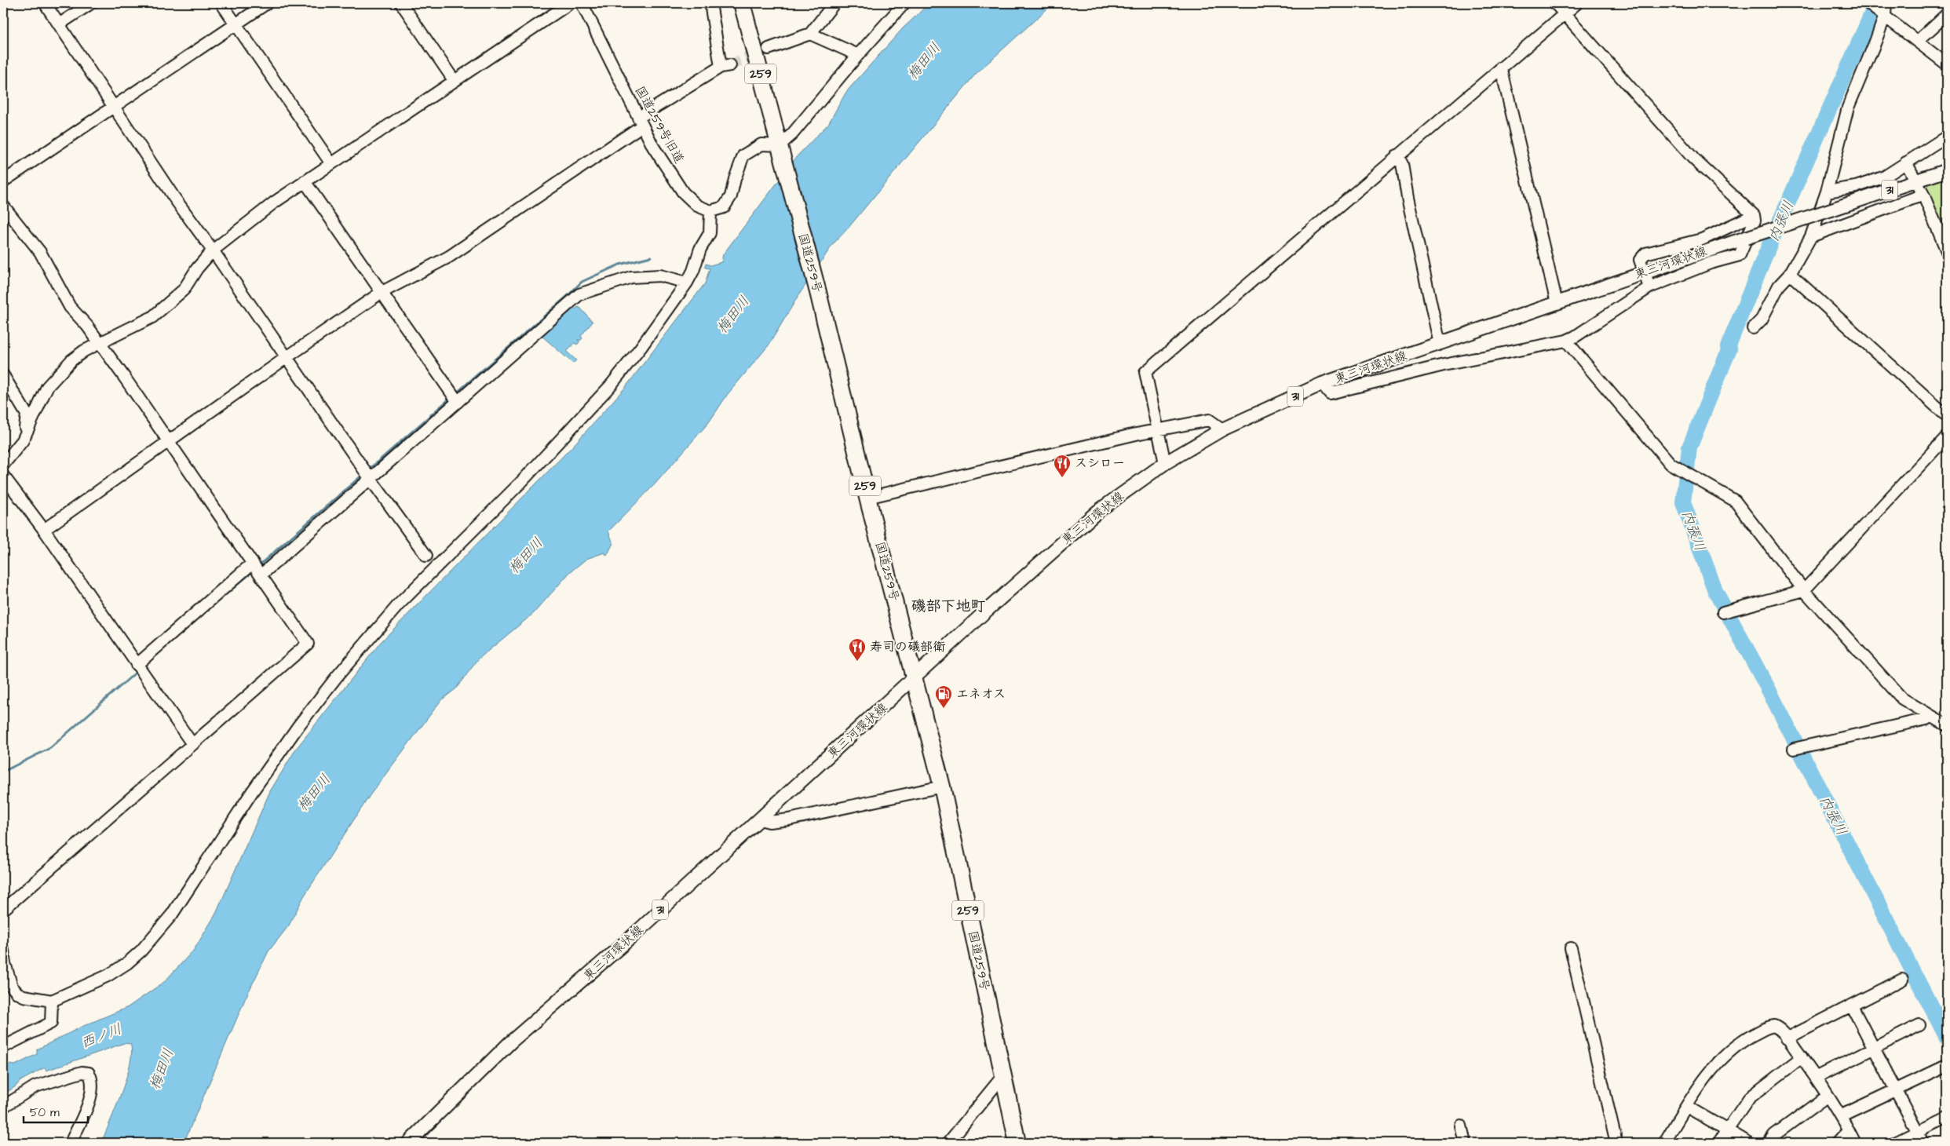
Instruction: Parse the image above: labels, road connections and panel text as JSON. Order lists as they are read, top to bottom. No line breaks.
{"streets":{"highway":["259","国道259号"],"main road":["31","東三河環状線"],"street":["国道259号旧道"]},"crossings":[["国道259号","東三河環状線"]],"districts":["磯部下地町"],"water":["梅田川","内張川","西ノ川"],"places":{"restaurant":["スシロー","寿司の礒部衛"],"fuel station":["エネオス"]},"scale_bar":"50 m"}
